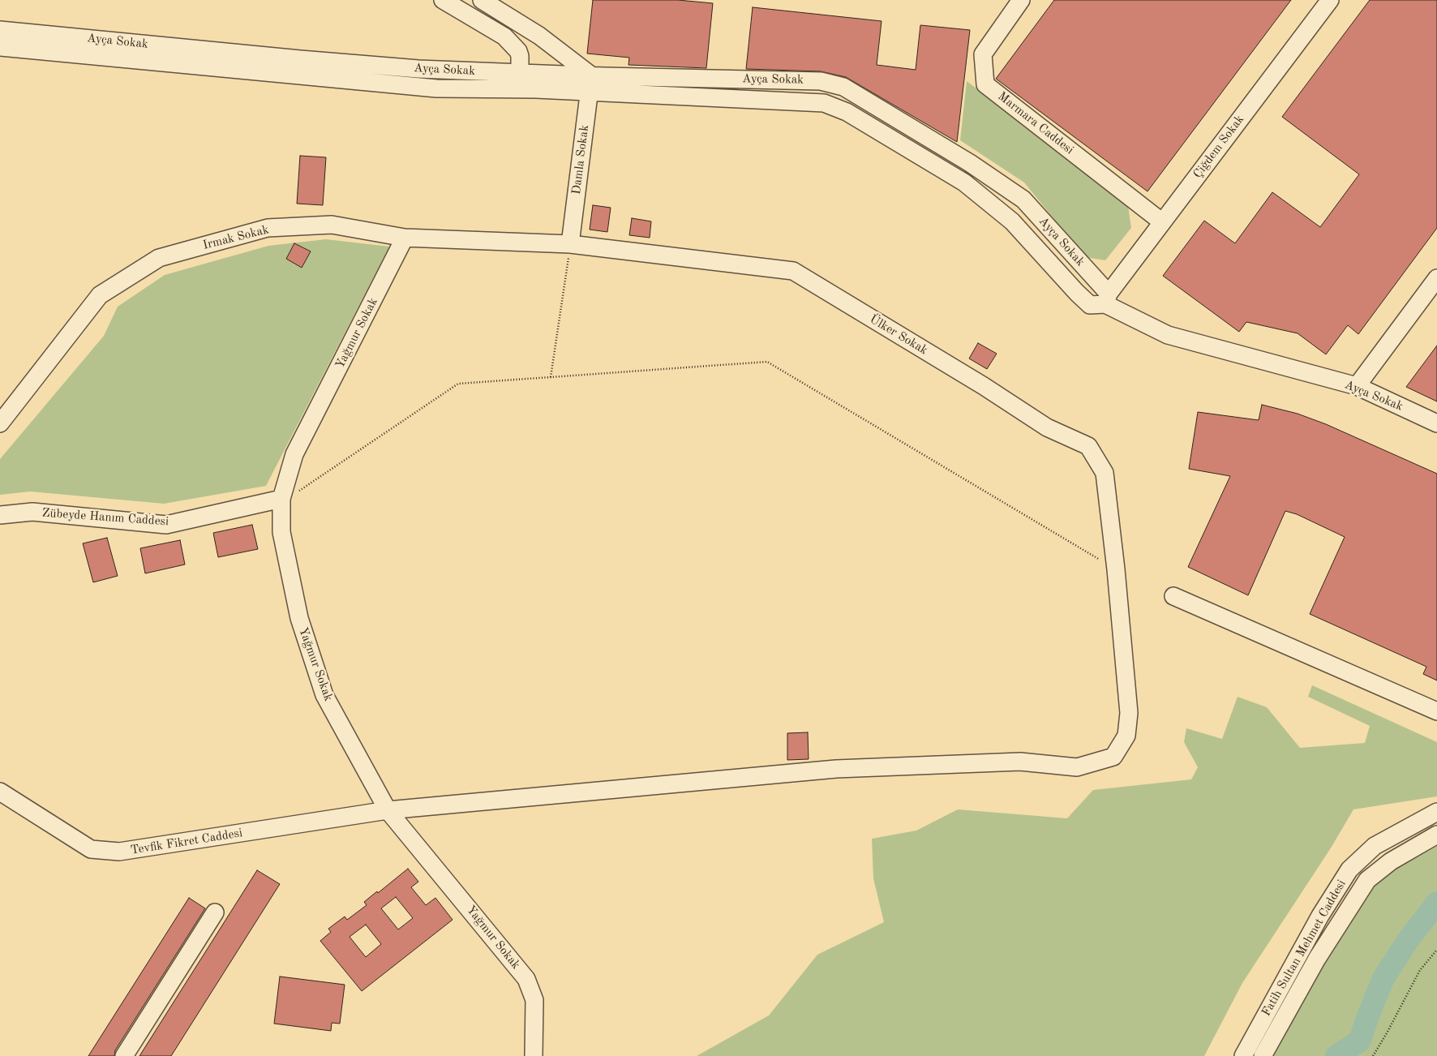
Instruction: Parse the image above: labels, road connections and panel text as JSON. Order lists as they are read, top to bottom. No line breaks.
{"streets":{"street":["Ayça Sokak","Marmara Caddesi","Çiğdem Sokak","Damla Sokak","Irmak Sokak","Yağmur Sokak","Ülker Sokak","Zübeyde Hanım Caddesi","Tevfik Fikret Caddesi","Fatih Sultan Mehmet Caddesi"]},"crossings":[["Ayça Sokak","Çiğdem Sokak"],["Ayça Sokak","Damla Sokak"],["Marmara Caddesi","Çiğdem Sokak"],["Damla Sokak","Irmak Sokak"],["Damla Sokak","Ülker Sokak"],["Irmak Sokak","Yağmur Sokak"],["Irmak Sokak","Ülker Sokak"],["Yağmur Sokak","Ülker Sokak"],["Yağmur Sokak","Zübeyde Hanım Caddesi"],["Yağmur Sokak","Tevfik Fikret Caddesi"],["Ülker Sokak","Tevfik Fikret Caddesi"]]}
